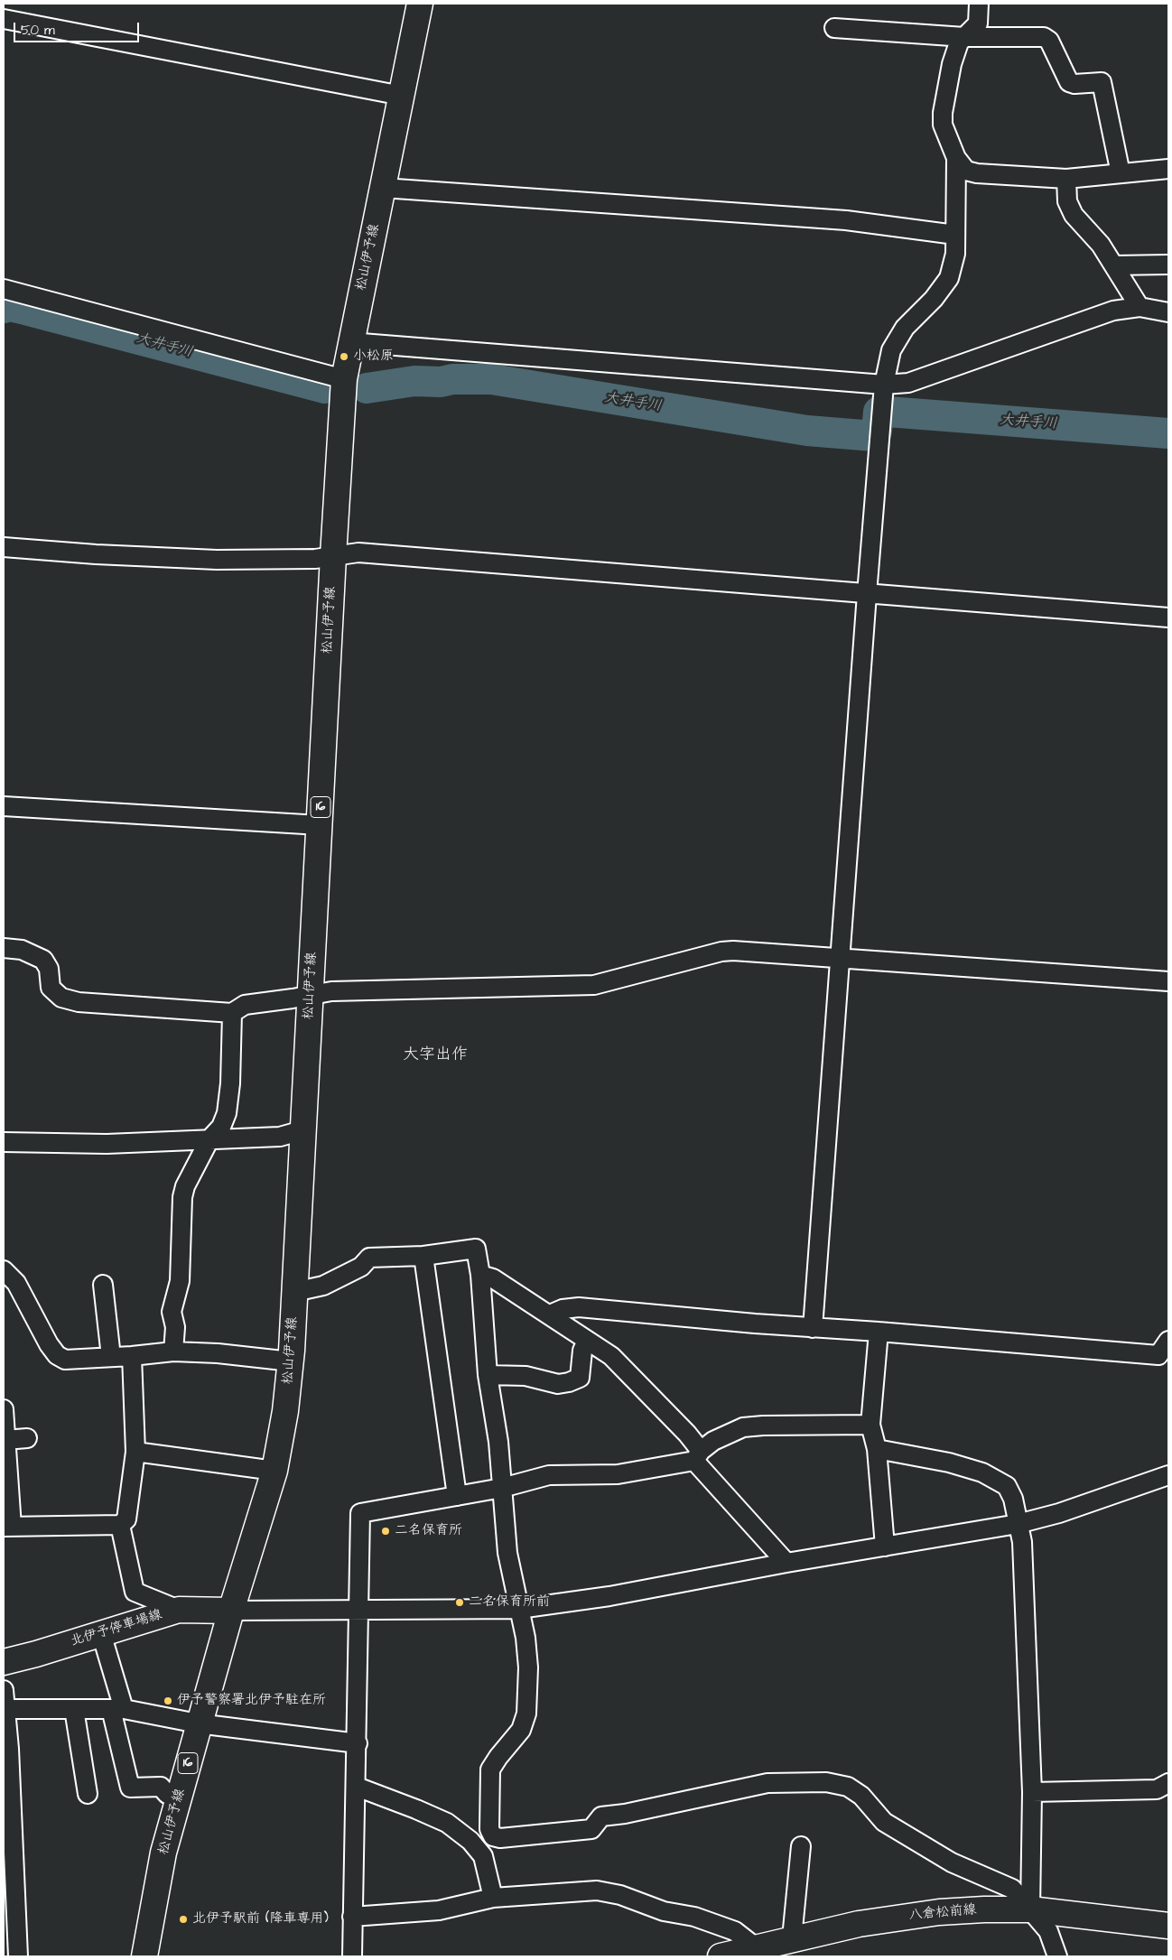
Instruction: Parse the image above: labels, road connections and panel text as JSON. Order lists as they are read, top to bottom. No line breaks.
{"streets":{"main road":["松山伊予線","16","北伊予停車場線","八倉松前線"]},"crossings":[["松山伊予線","北伊予停車場線"]],"districts":["大字出作"],"water":["大井手川"],"places":["小松原","二名保育所","二名保育所前","伊予警察署北伊予駐在所","北伊予駅前 (降車専用)"],"scale_bar":"50 m"}
